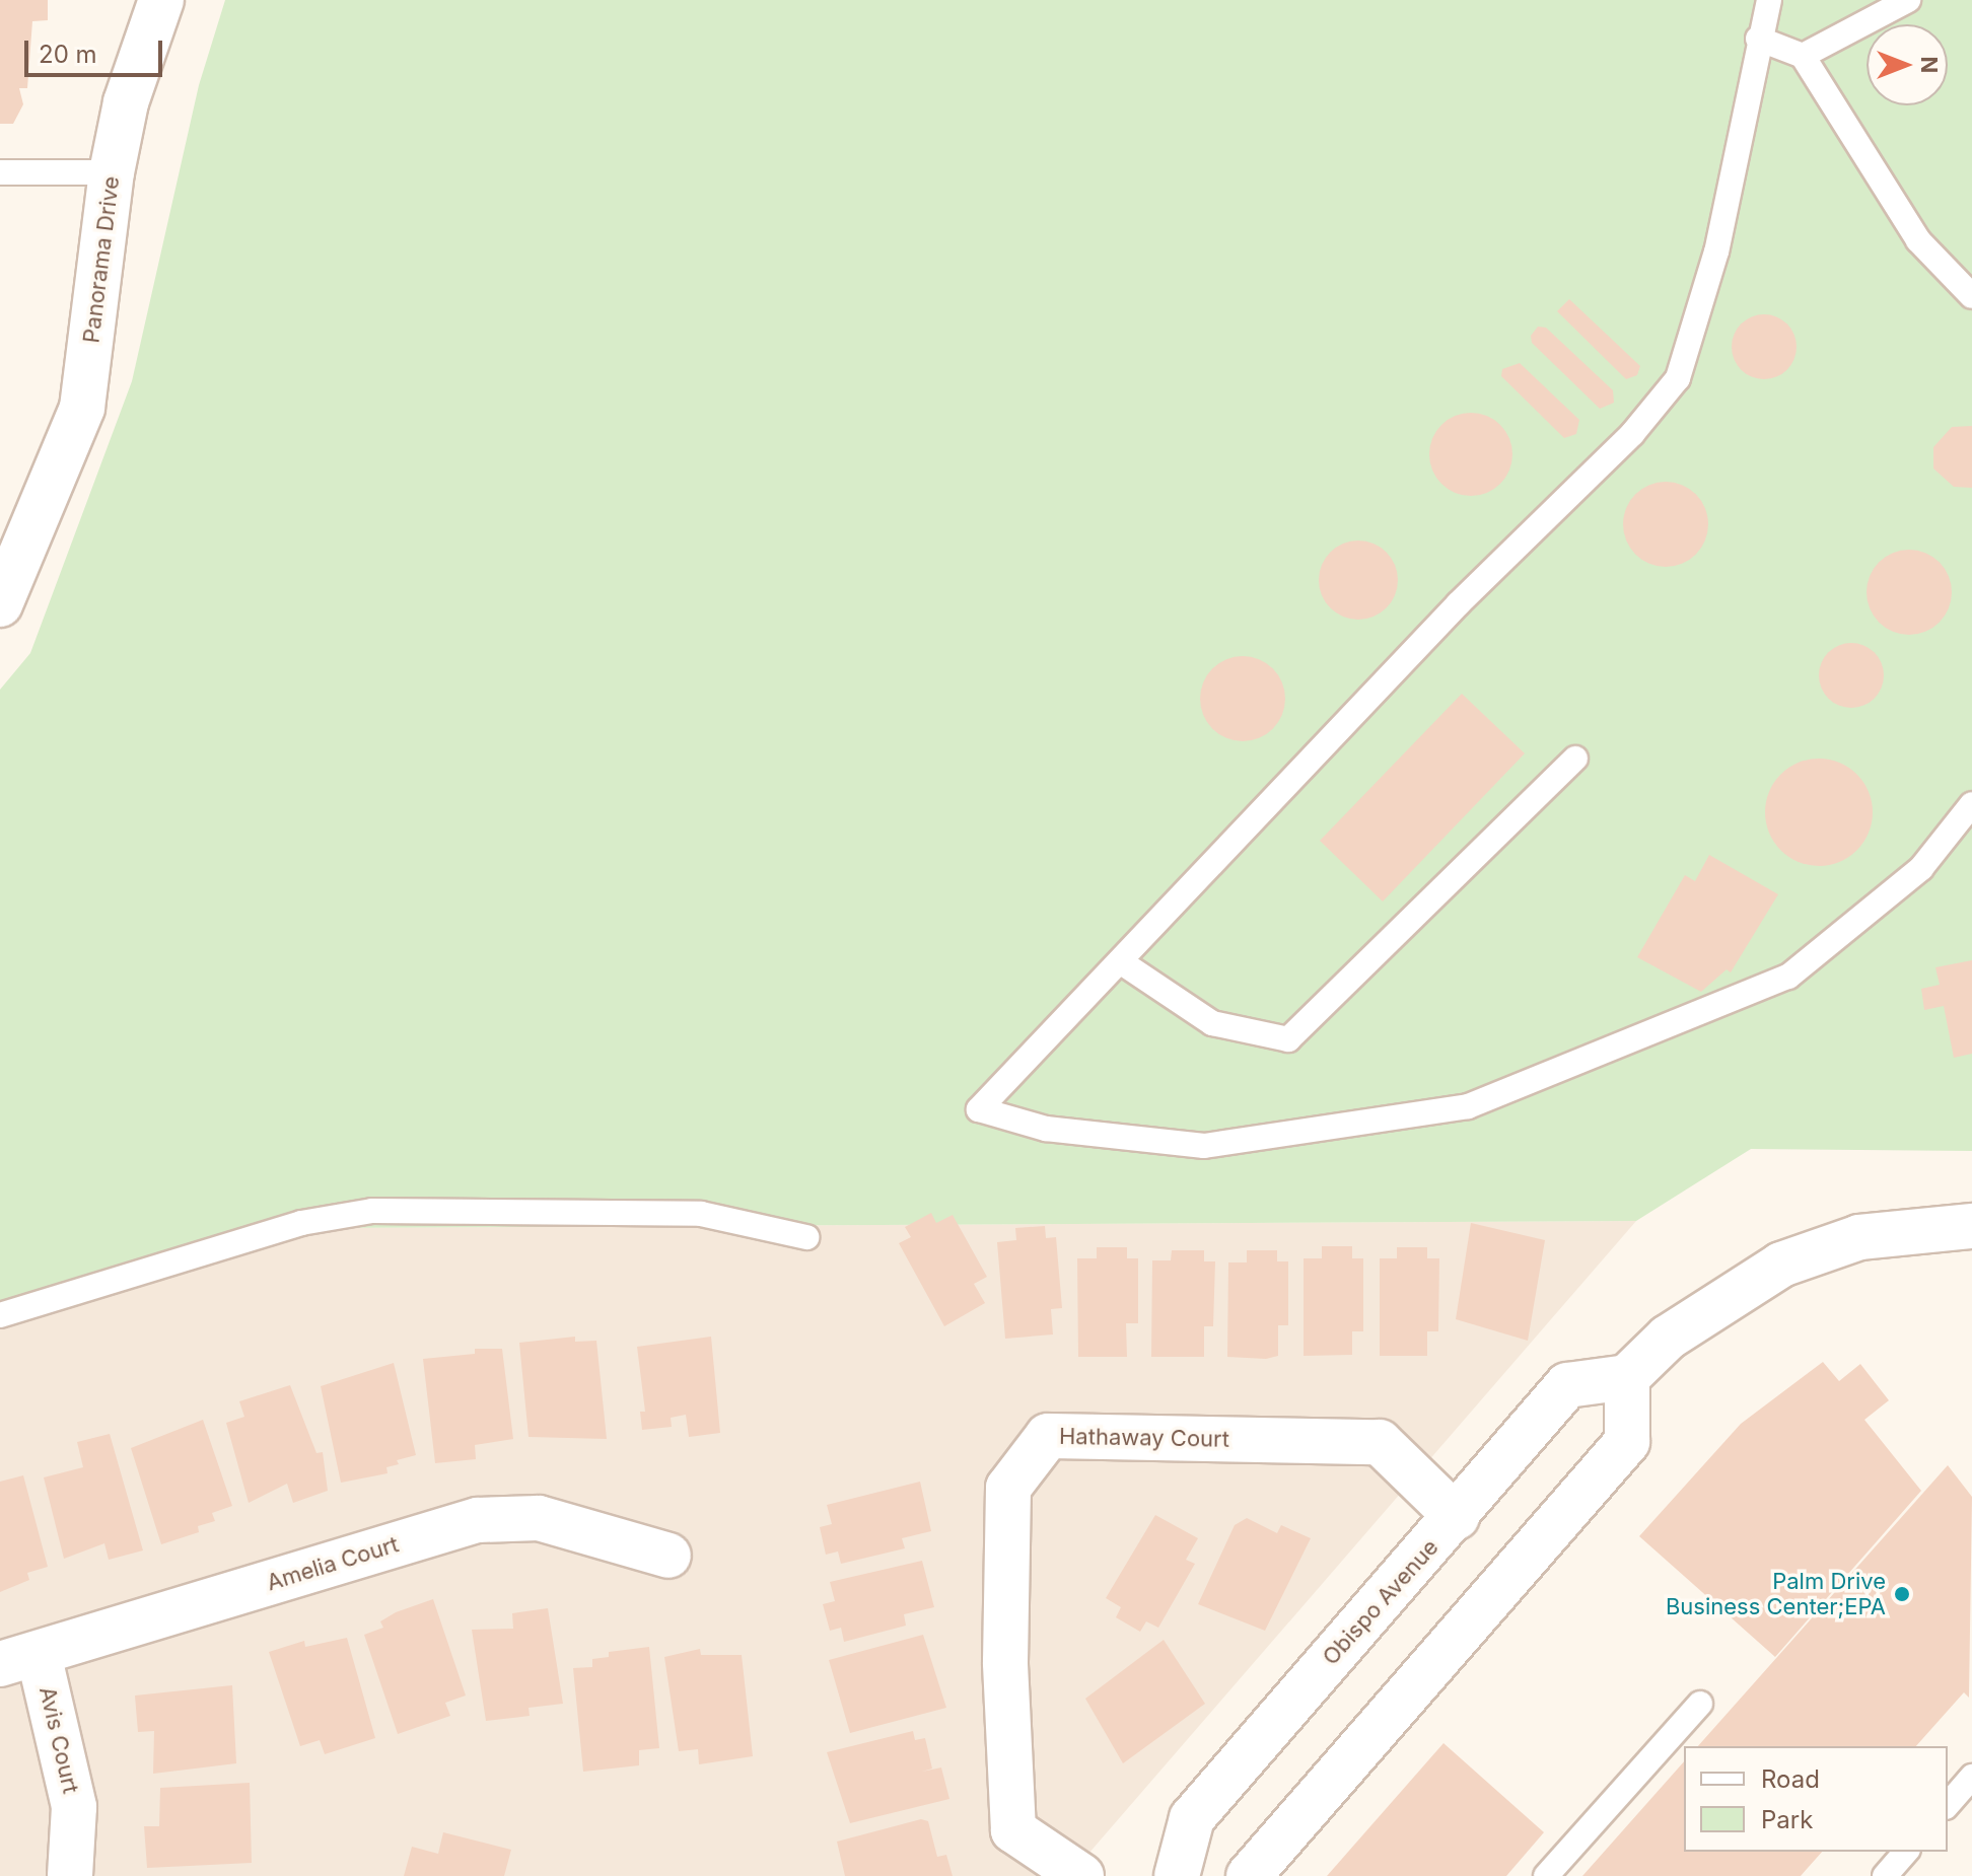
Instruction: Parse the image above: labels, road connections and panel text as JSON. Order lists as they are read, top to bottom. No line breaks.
{"streets":{"street":["Panorama Drive","Hathaway Court","Amelia Court","Obispo Avenue","Avis Court"]},"crossings":[["Hathaway Court","Obispo Avenue"],["Amelia Court","Avis Court"]],"places":["Palm Drive Business Center;EPA"],"legend":["Road","Park"],"scale_bar":"20 m","north":"right"}
